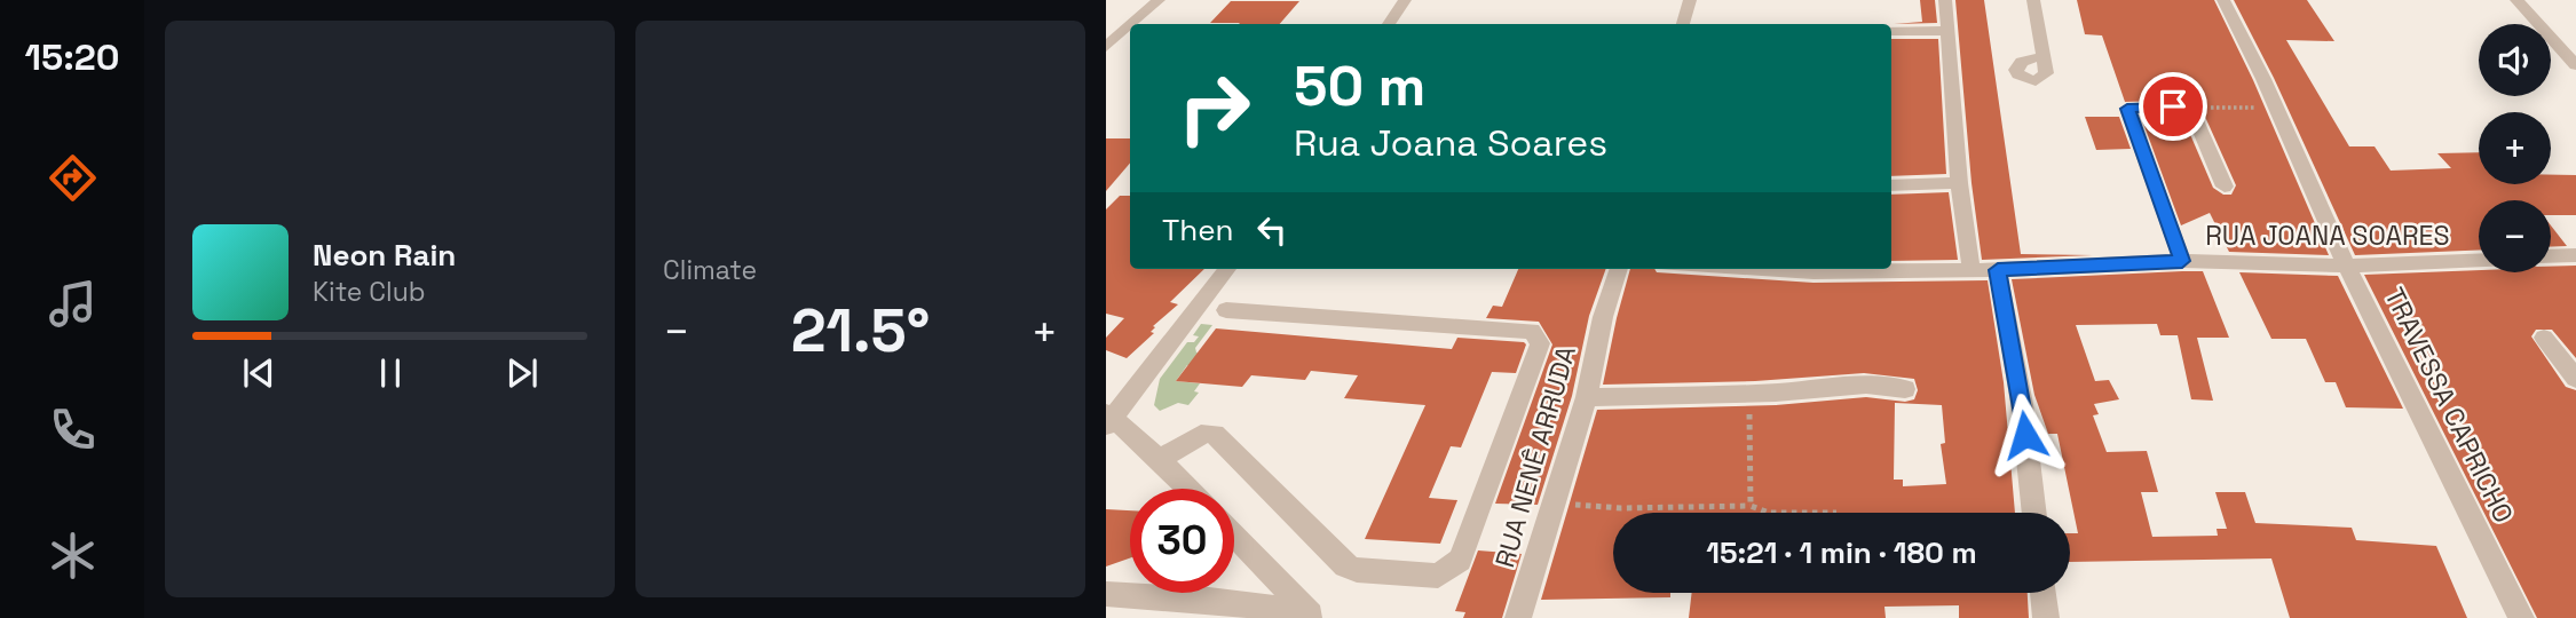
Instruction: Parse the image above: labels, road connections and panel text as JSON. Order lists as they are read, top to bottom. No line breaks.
{"streets":{"street":["RUA JOANA SOARES","TRAVESSA CAPRICHO","RUA NENÊ ARRUDA"]},"crossings":[["RUA JOANA SOARES","TRAVESSA CAPRICHO"]],"page":{"tabs":"15:20","tile":"Climate","map_buttons":["+","−"],"turn":["50 m","Rua Joana Soares"],"then":"Then","song":["Neon Rain","Kite Club"],"heat":["−","21.5°","+"],"limit":"30","trip":"15:21 · 1 min · 180 m"}}
